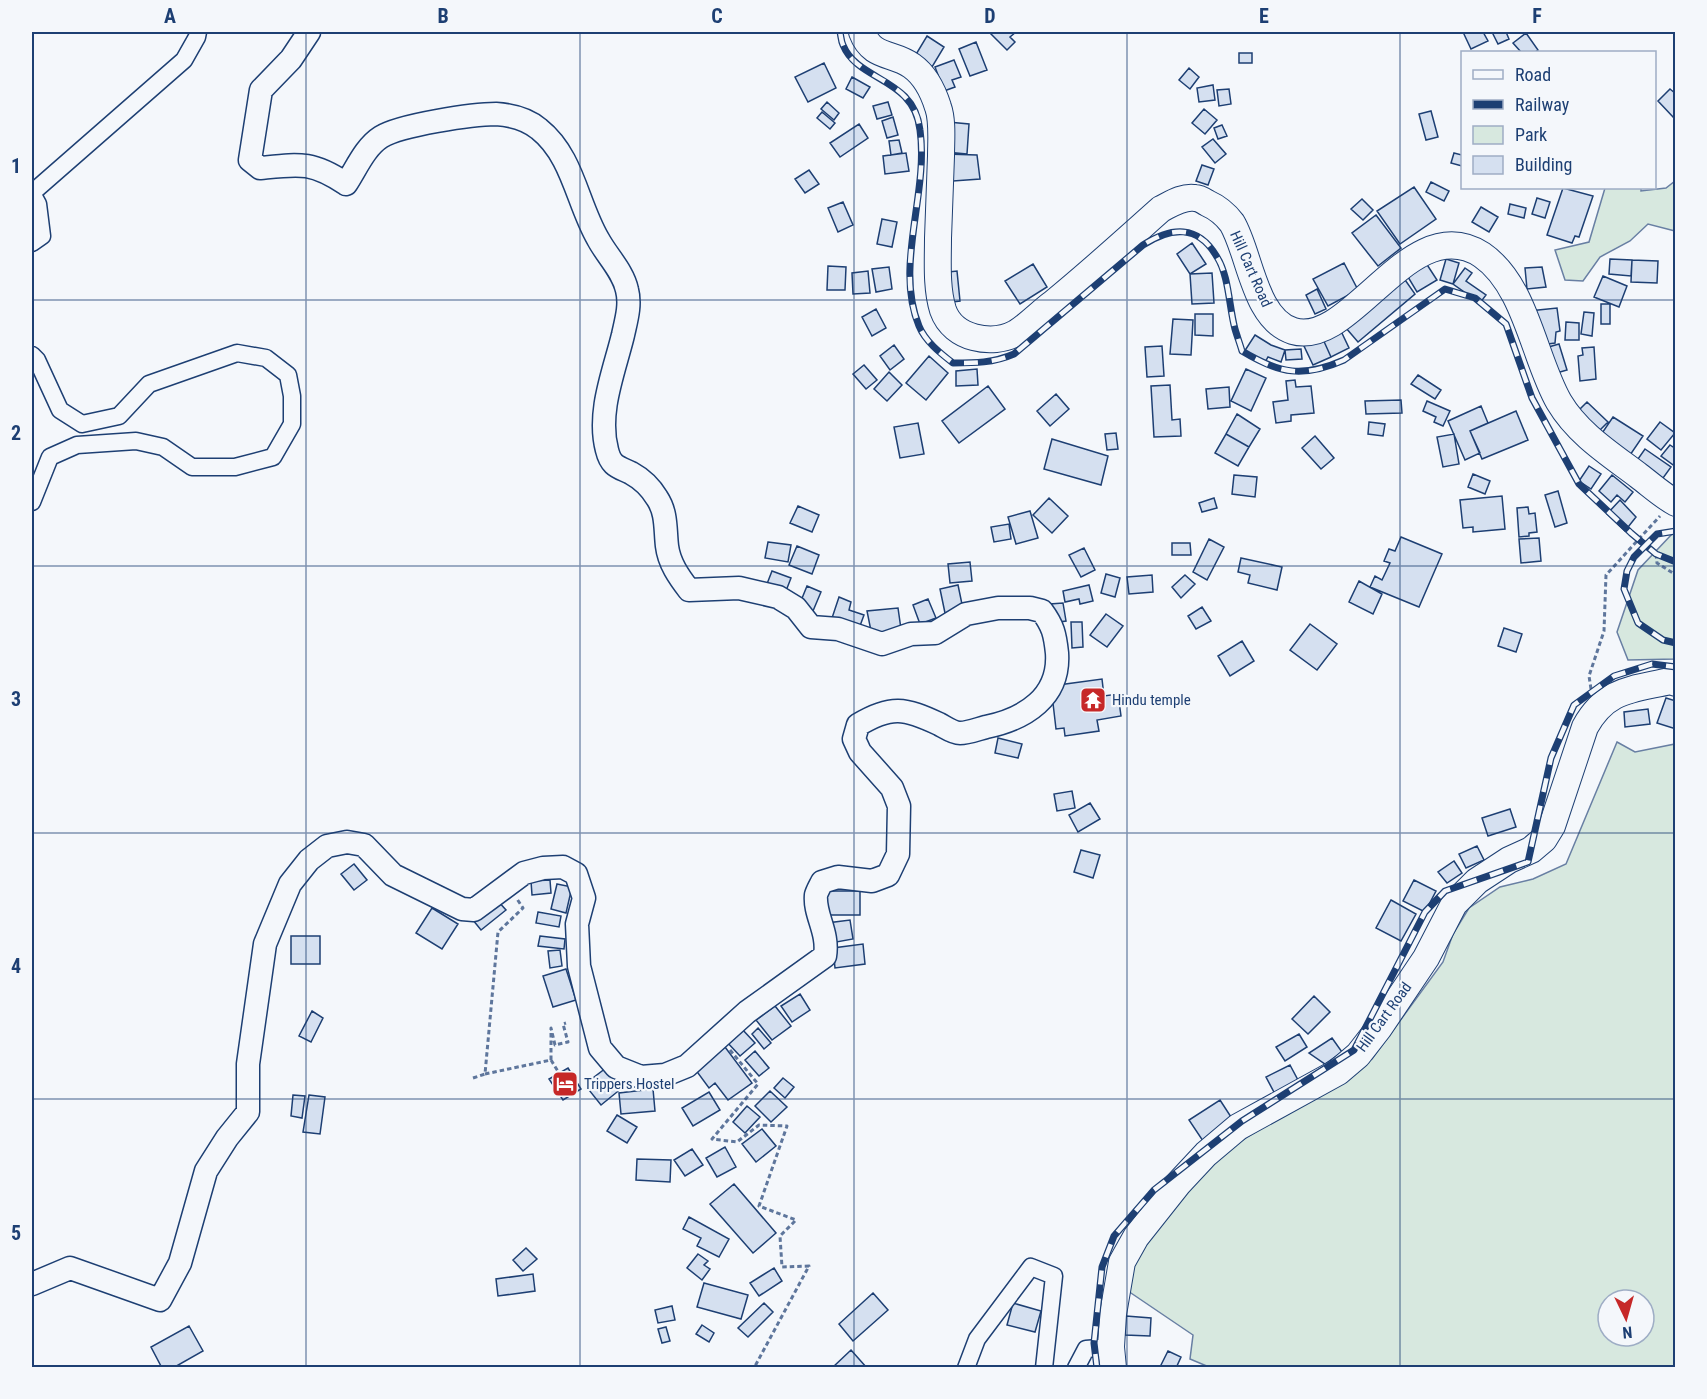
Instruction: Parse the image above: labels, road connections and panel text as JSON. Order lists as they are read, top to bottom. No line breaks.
{"streets":{"highway":["Hill Cart Road"]},"places":{"temple":["Hindu temple"],"hotel":["Trippers Hostel"]},"legend":["Road","Railway","Park","Building"],"north":"bottom","grid":{"columns":["A","B","C","D","E","F"],"rows":["1","2","3","4","5"]}}
